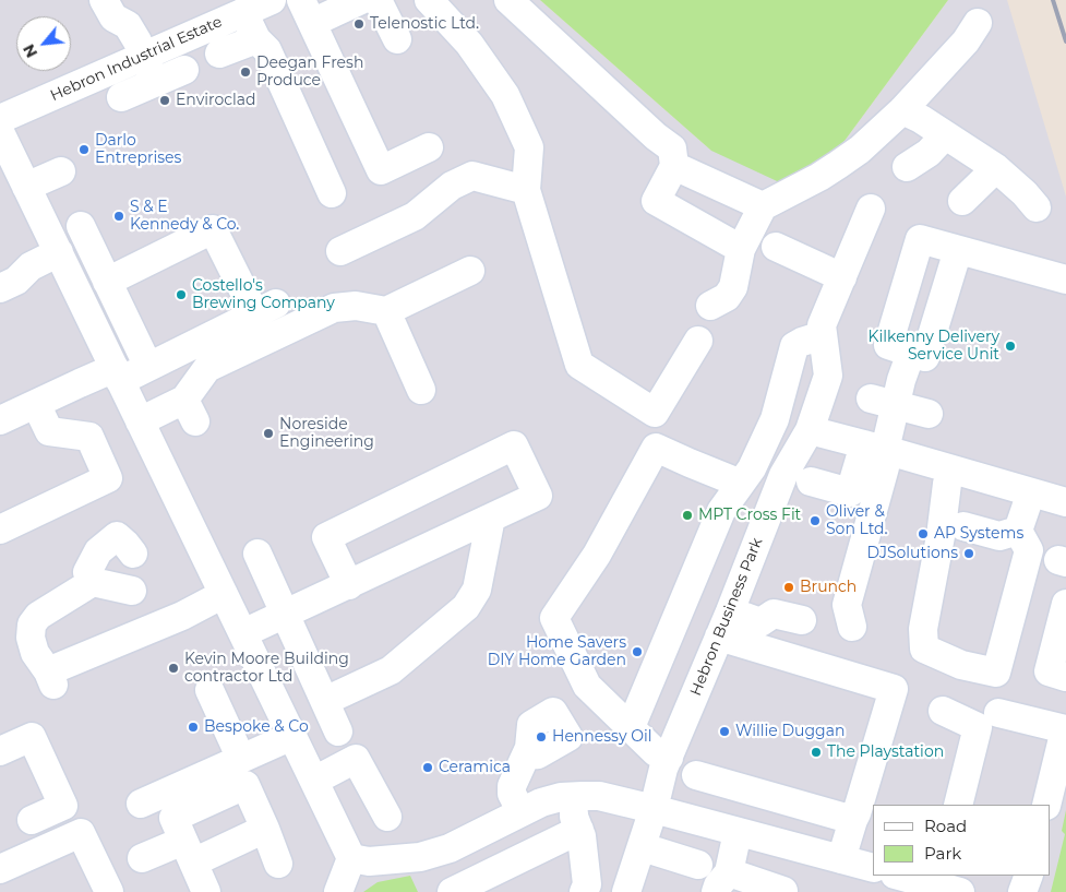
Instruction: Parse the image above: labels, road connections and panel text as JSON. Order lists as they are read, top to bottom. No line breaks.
{"streets":{"street":["Hebron Industrial Estate","Hebron Business Park"]},"places":["Telenostic Ltd.","Deegan Fresh Produce","Enviroclad","Darlo Entreprises","S & E Kennedy & Co.","Costello's Brewing Company","Kilkenny Delivery Service Unit","Noreside Engineering","MPT Cross Fit","Oliver & Son Ltd.","AP Systems","DJSolutions","Brunch","Home Savers DIY Home Garden","Kevin Moore Building contractor Ltd","Bespoke & Co","Willie Duggan","Hennessy Oil","The Playstation","Ceramica"],"legend":["Road","Park"],"north":"bottom left"}
